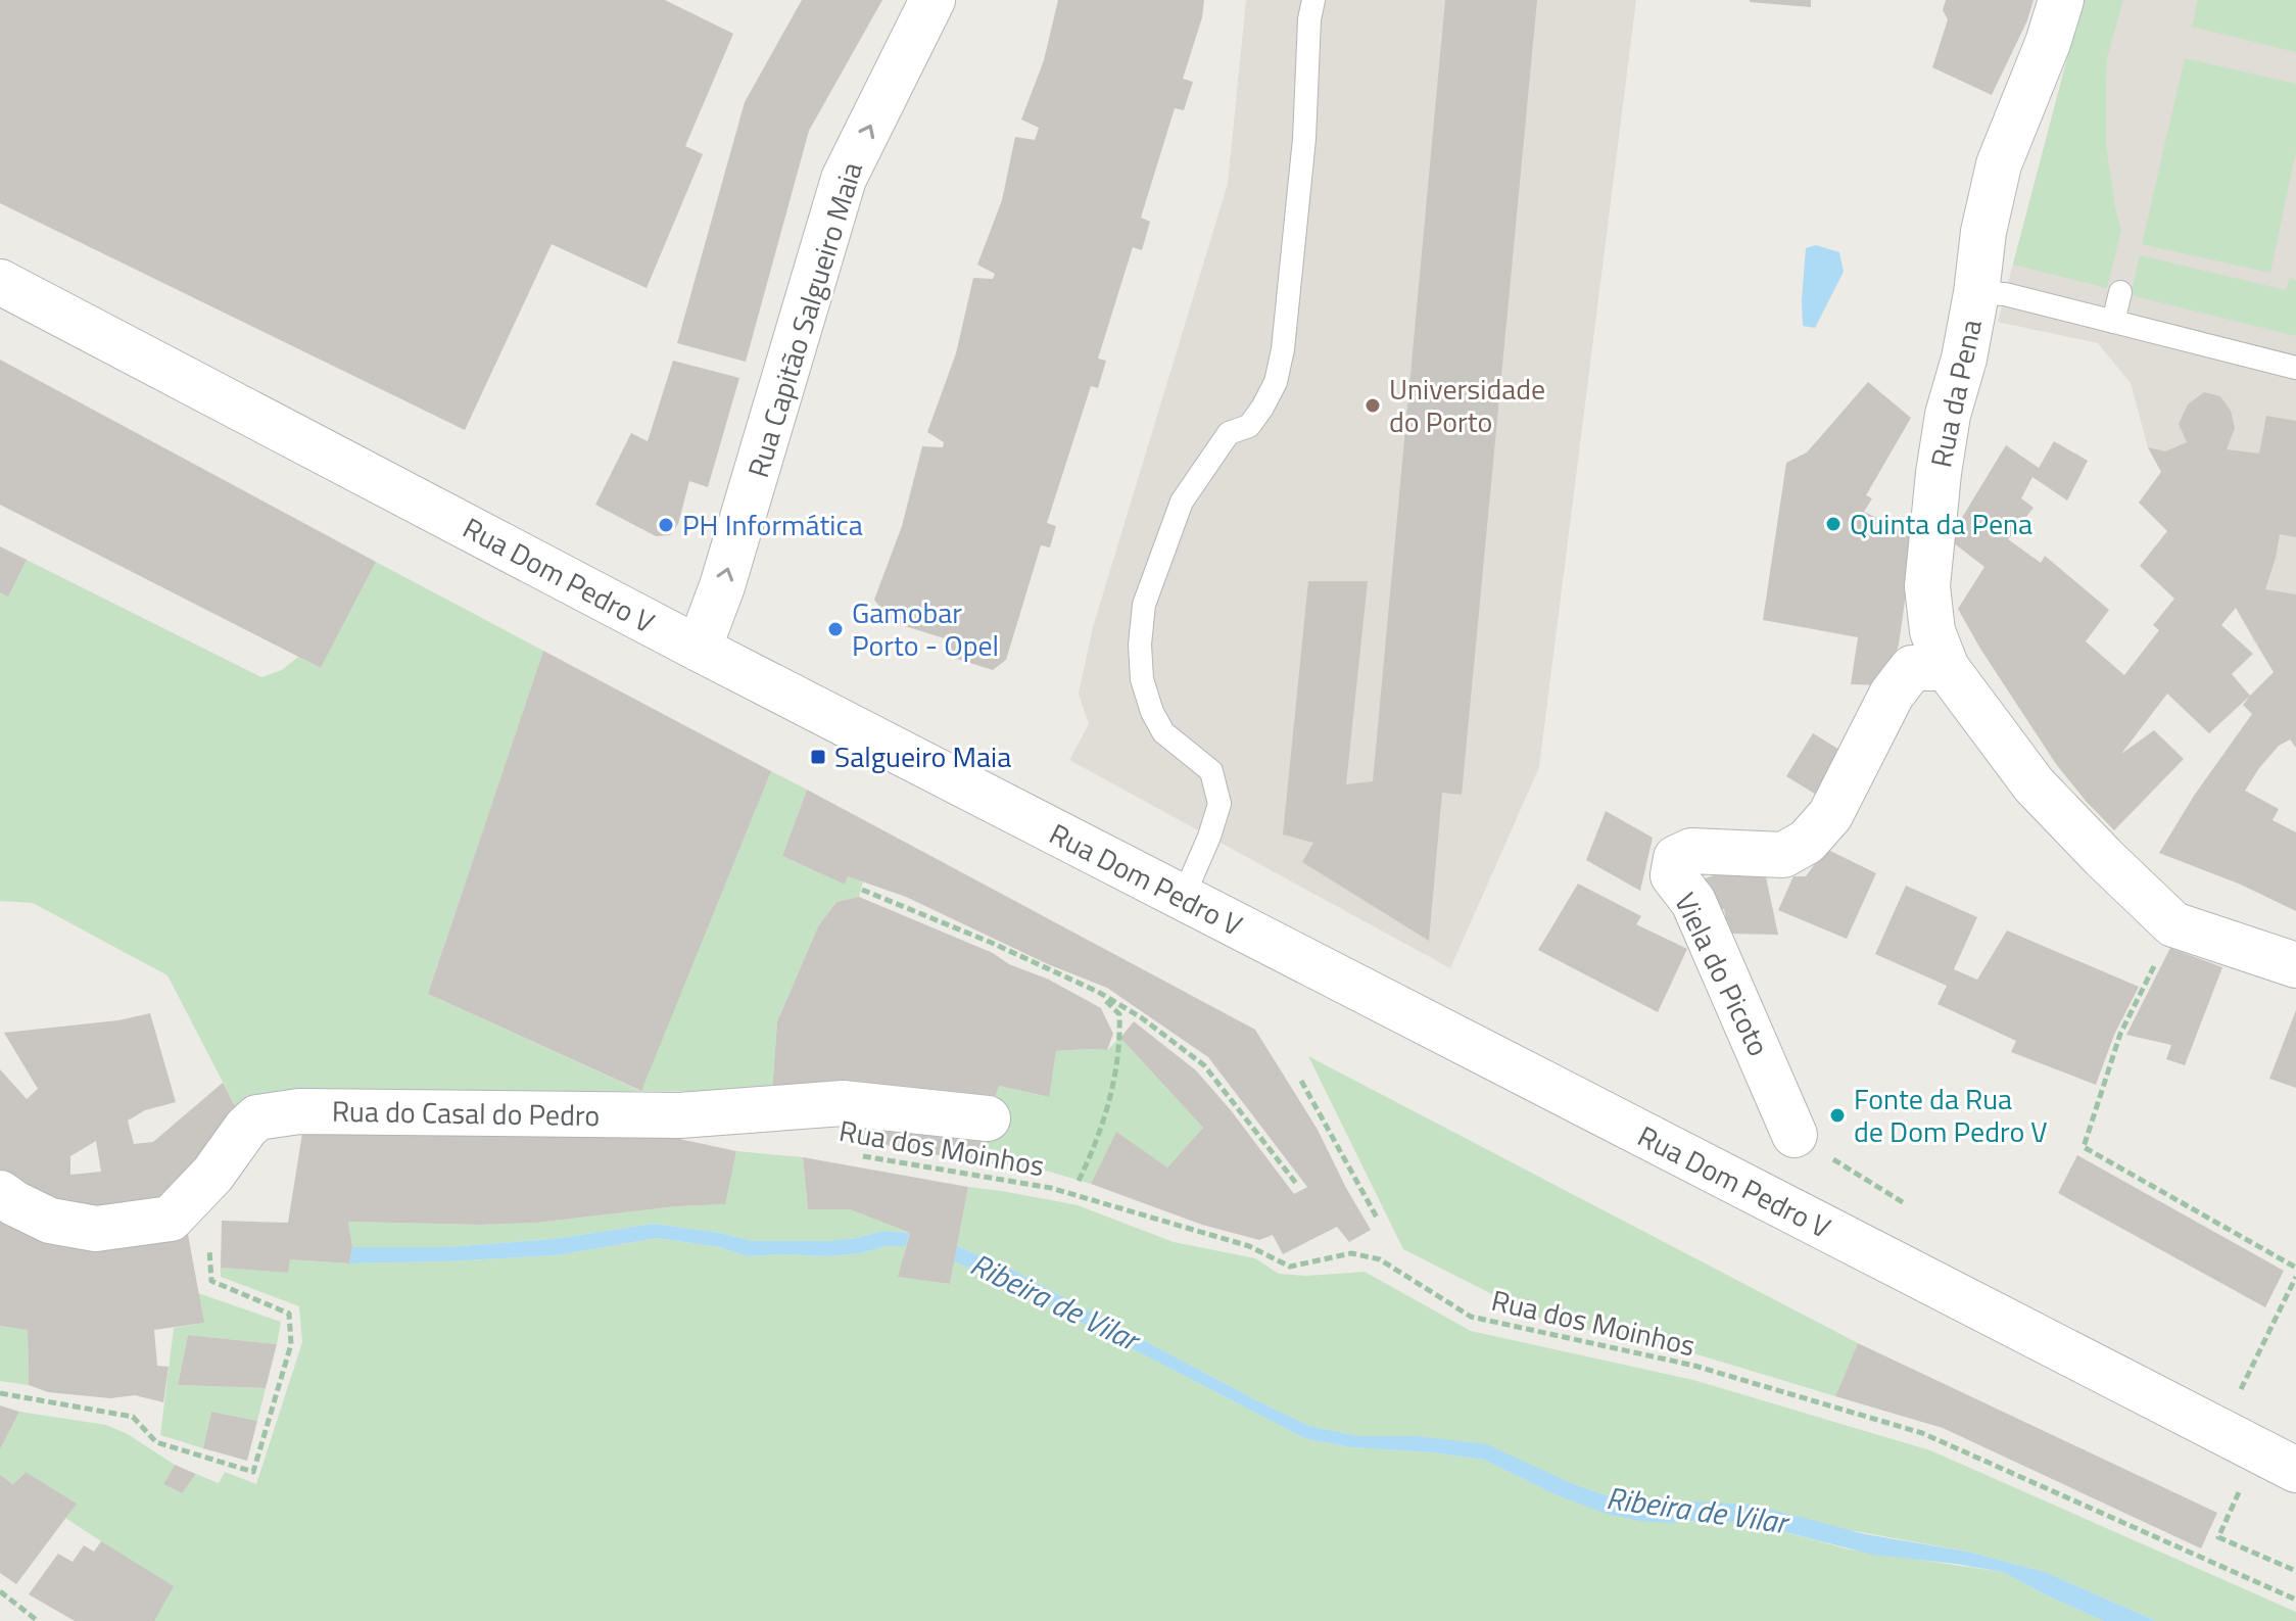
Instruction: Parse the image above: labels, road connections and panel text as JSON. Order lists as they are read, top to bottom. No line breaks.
{"streets":{"street":["Rua Capitão Salgueiro Maia","Rua da Pena","Rua Dom Pedro V","Viela do Picoto","Rua do Casal do Pedro"],"path":["Rua dos Moinhos"]},"crossings":[["Rua Capitão Salgueiro Maia","Rua Dom Pedro V"],["Rua da Pena","Viela do Picoto"]],"one_way":["Rua Capitão Salgueiro Maia"],"water":["Ribeira de Vilar"],"places":{"other":["Universidade do Porto","Quinta da Pena","PH Informática","Gamobar Porto - Opel","Fonte da Rua de Dom Pedro V"],"transit":["Salgueiro Maia"]}}
